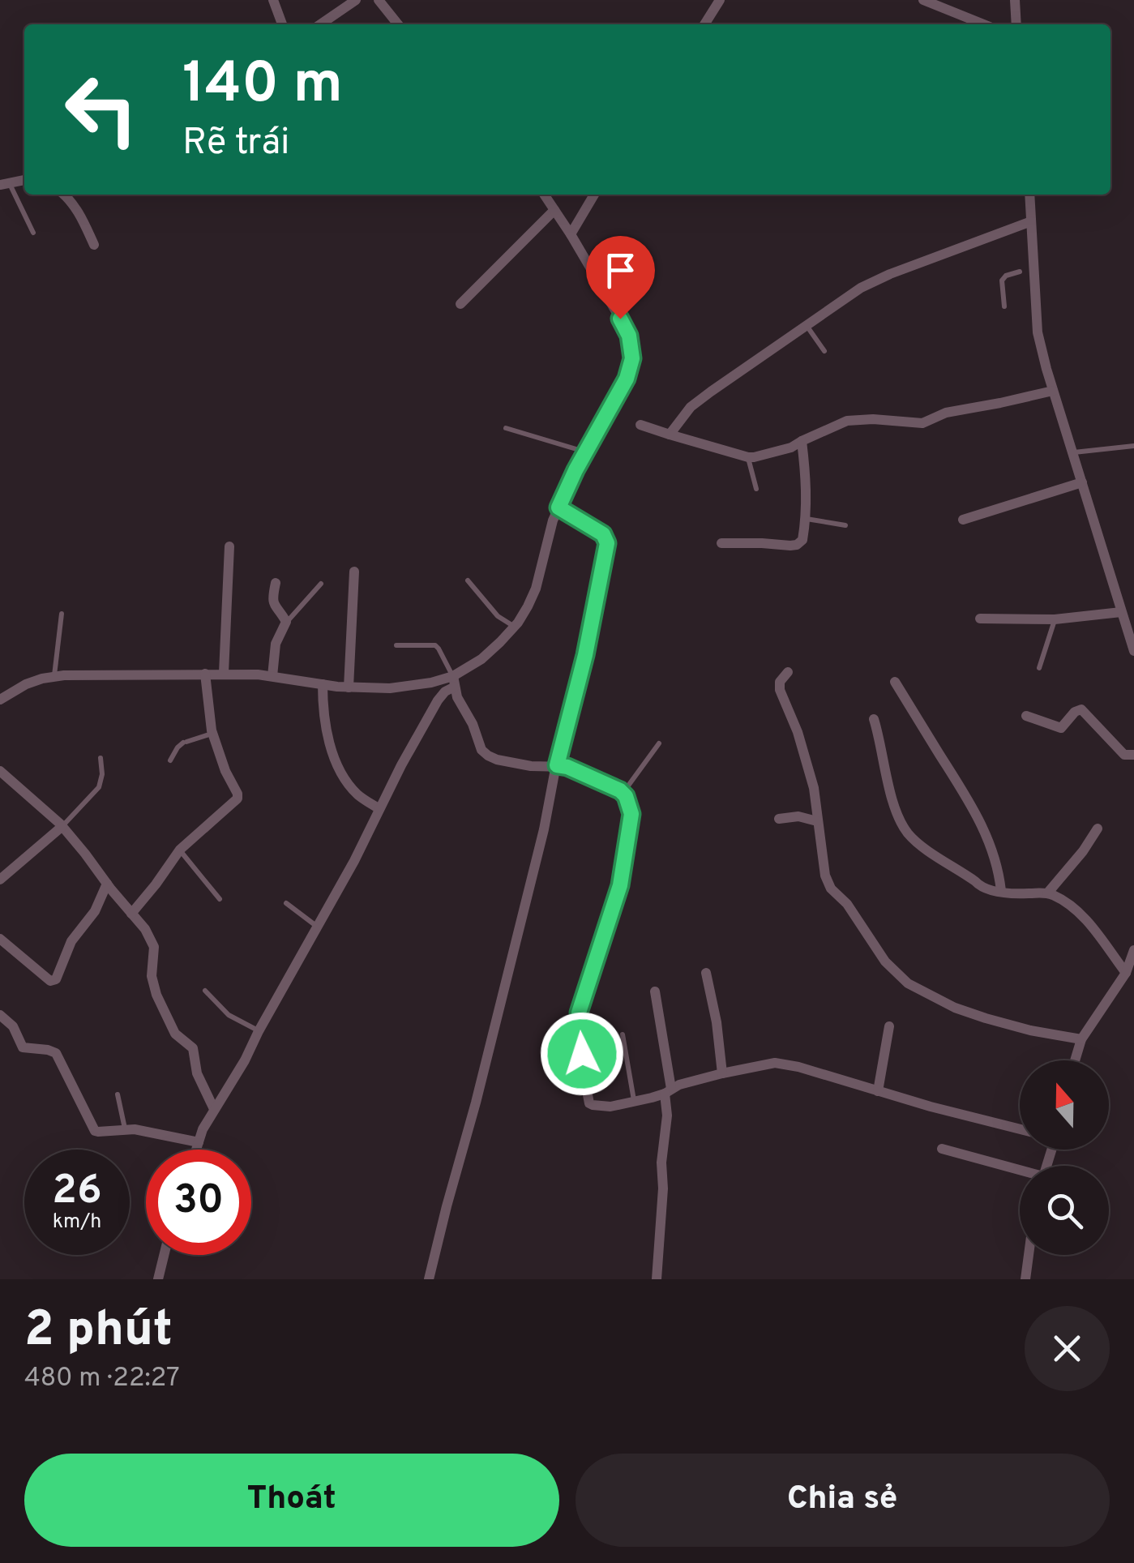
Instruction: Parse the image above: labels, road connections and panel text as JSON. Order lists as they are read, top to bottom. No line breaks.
{"north":"top","page":{"turn":["140 m","Rẽ trái"],"speed":"26 km/h","limit":"30","heading":["2 phút","480 m · 22:27"],"buttons":["Thoát","Chia sẻ"]}}
